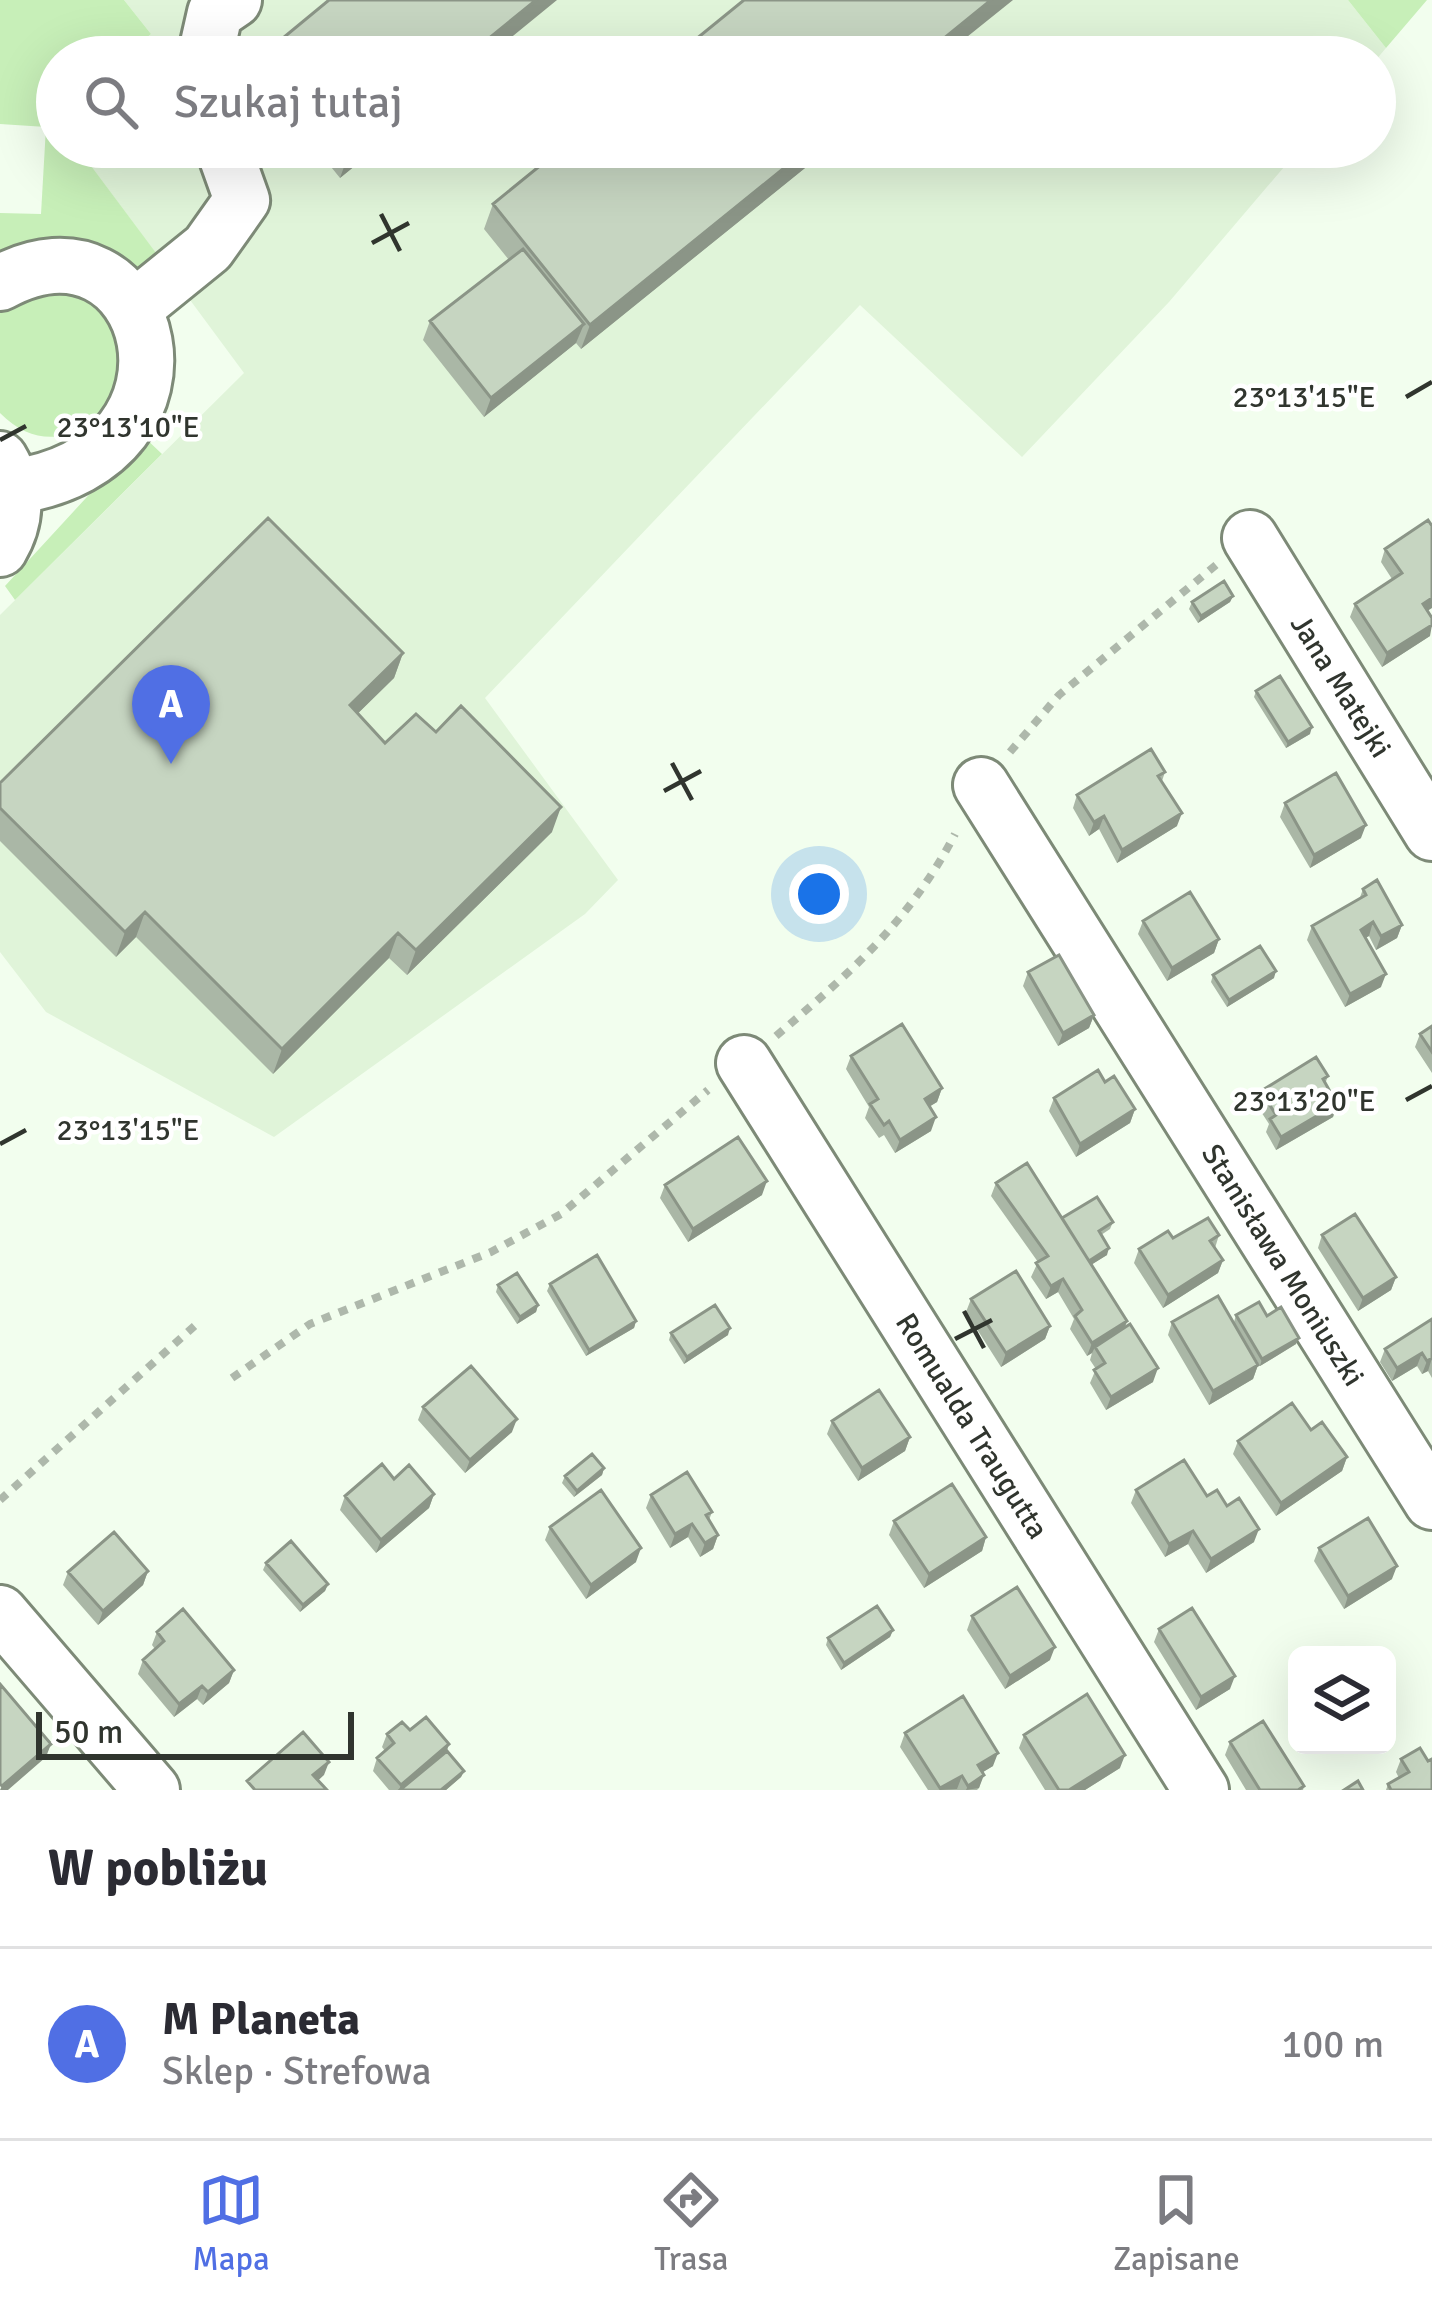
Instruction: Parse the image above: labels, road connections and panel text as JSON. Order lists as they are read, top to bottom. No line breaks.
{"streets":{"street":["Jana Matejki","Stanisława Moniuszki","Romualda Traugutta"]},"scale_bar":"50 m","page":{"search":"Szukaj tutaj","pins":"A","scale":"50 m","heading":"W pobliżu","list":[{"mark":"A","name":"M Planeta","note":"Sklep · Strefowa","value":"100 m"}],"nav":["Mapa","Trasa","Zapisane"]},"coordinates":["23°13'15\"E","23°13'10\"E","23°13'20\"E"]}
